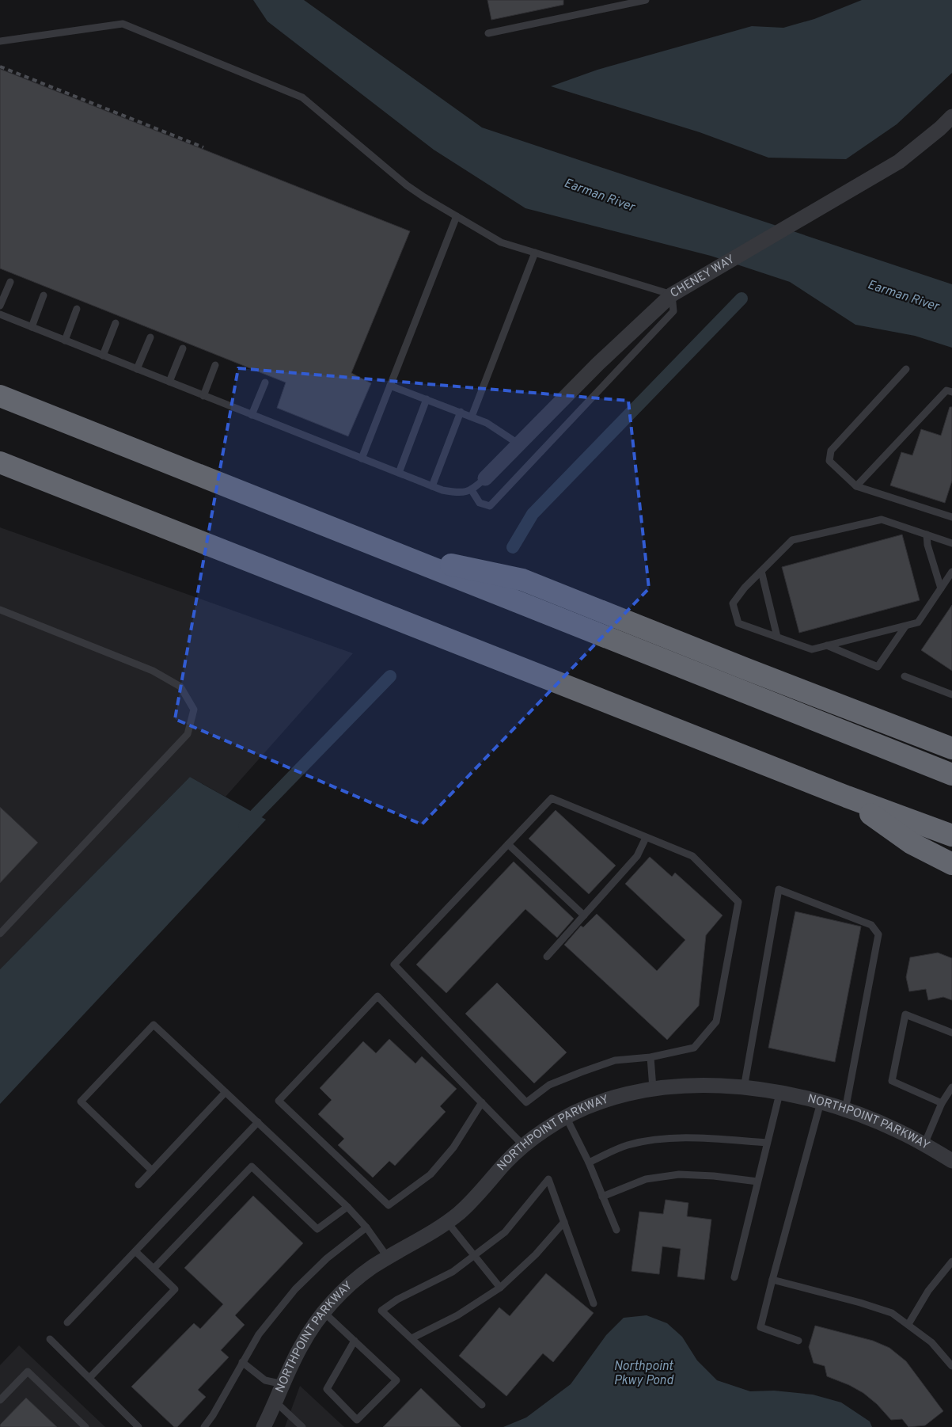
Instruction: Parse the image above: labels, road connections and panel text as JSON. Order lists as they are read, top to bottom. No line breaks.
{"streets":{"street":["CHENEY WAY","NORTHPOINT PARKWAY"]},"water":["Earman River","Northpoint Pkwy Pond"]}
